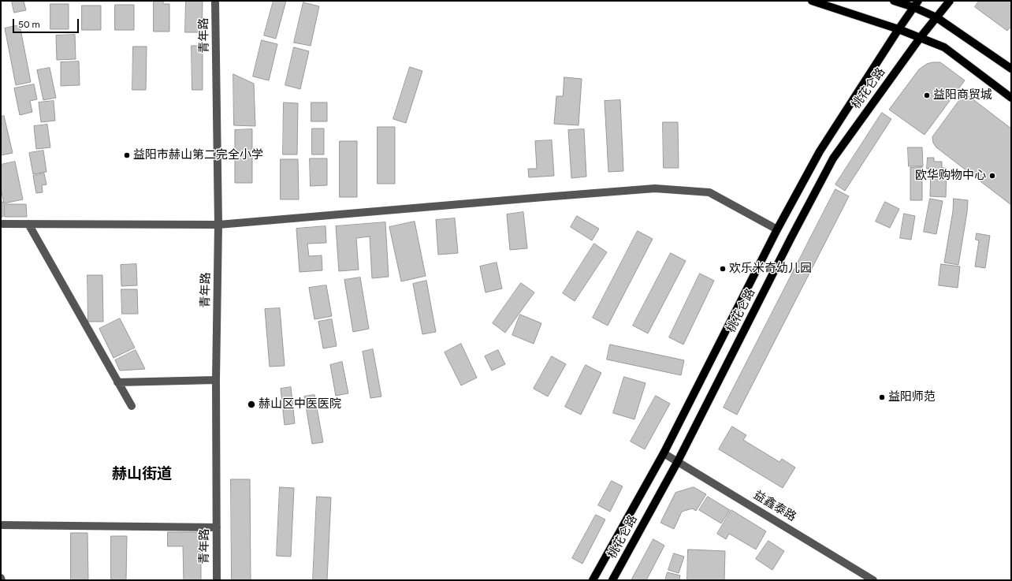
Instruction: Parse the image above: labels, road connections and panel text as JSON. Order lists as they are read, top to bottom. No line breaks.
{"streets":{"main road":["桃花仑路"],"street":["青年路","益鑫泰路"]},"crossings":[["桃花仑路","益鑫泰路"]],"districts":["赫山街道"],"places":["益阳商贸城","益阳市赫山第二完全小学","欧华购物中心","欢乐米奇幼儿园","益阳师范","赫山区中医医院"],"scale_bar":"50 m"}
